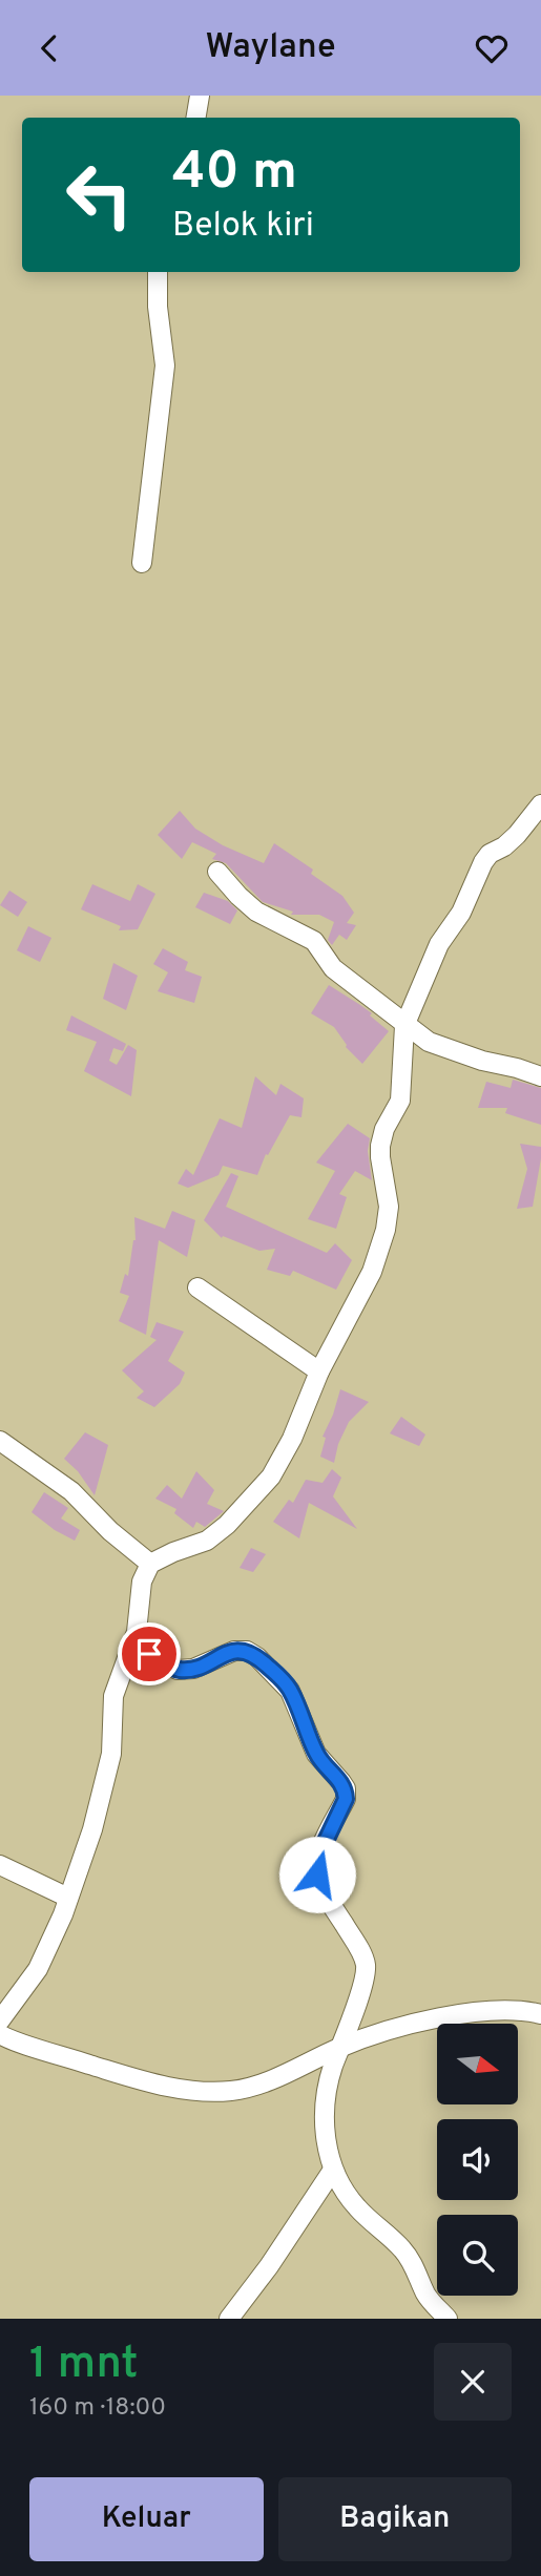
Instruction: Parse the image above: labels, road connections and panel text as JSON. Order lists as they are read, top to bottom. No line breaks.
{"north":"right","page":{"header":"Waylane","turn":["40 m","Belok kiri"],"heading":["1 mnt","160 m · 18:00"],"buttons":["Keluar","Bagikan"]}}
